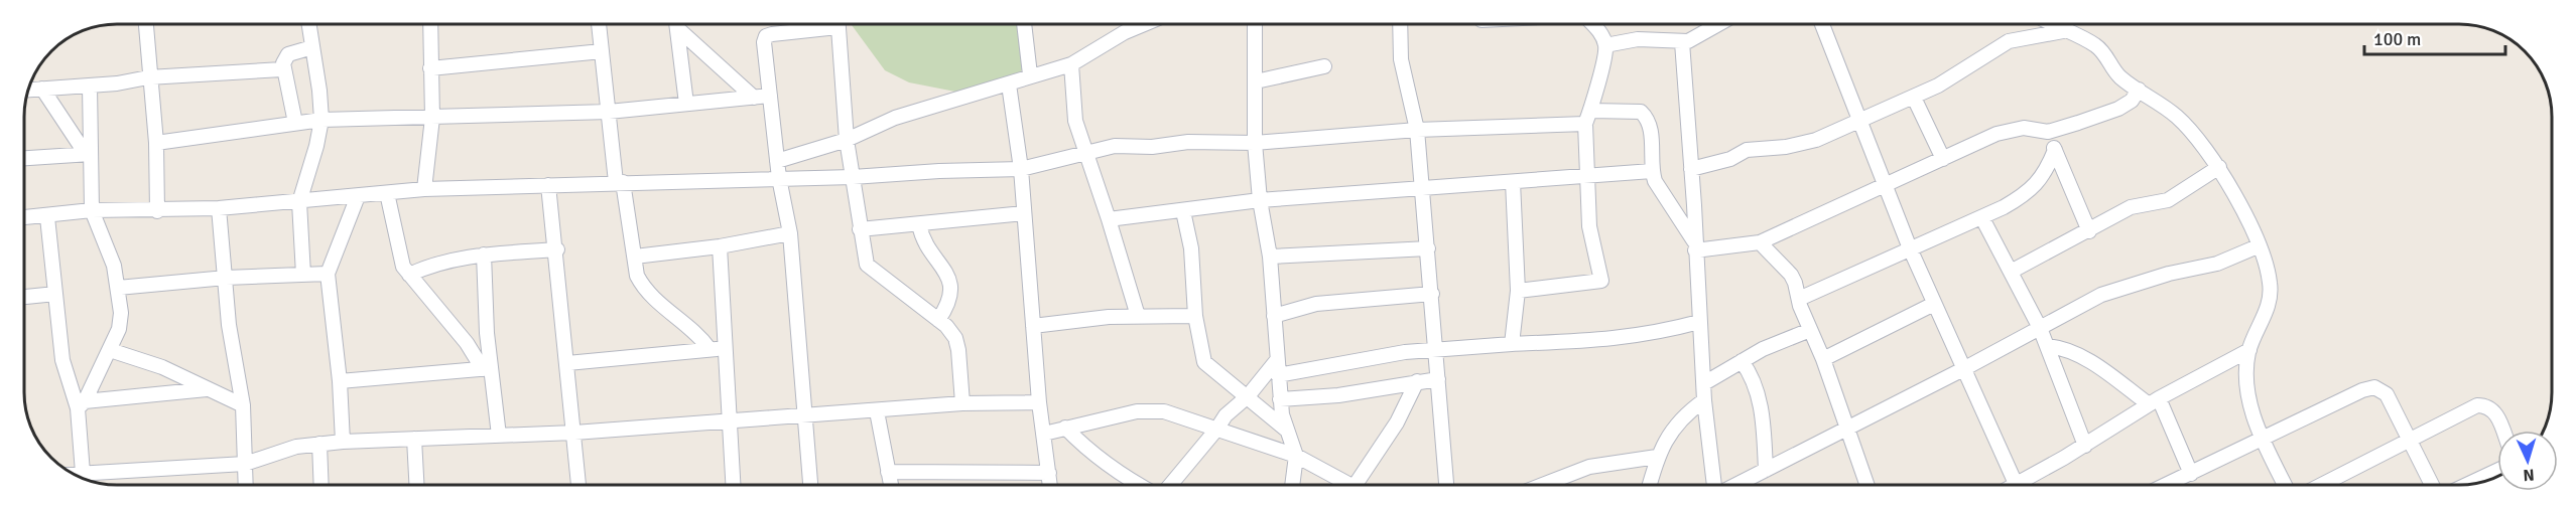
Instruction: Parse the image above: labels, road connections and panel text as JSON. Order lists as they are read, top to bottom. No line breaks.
{"scale_bar":"100 m","north":"bottom"}
